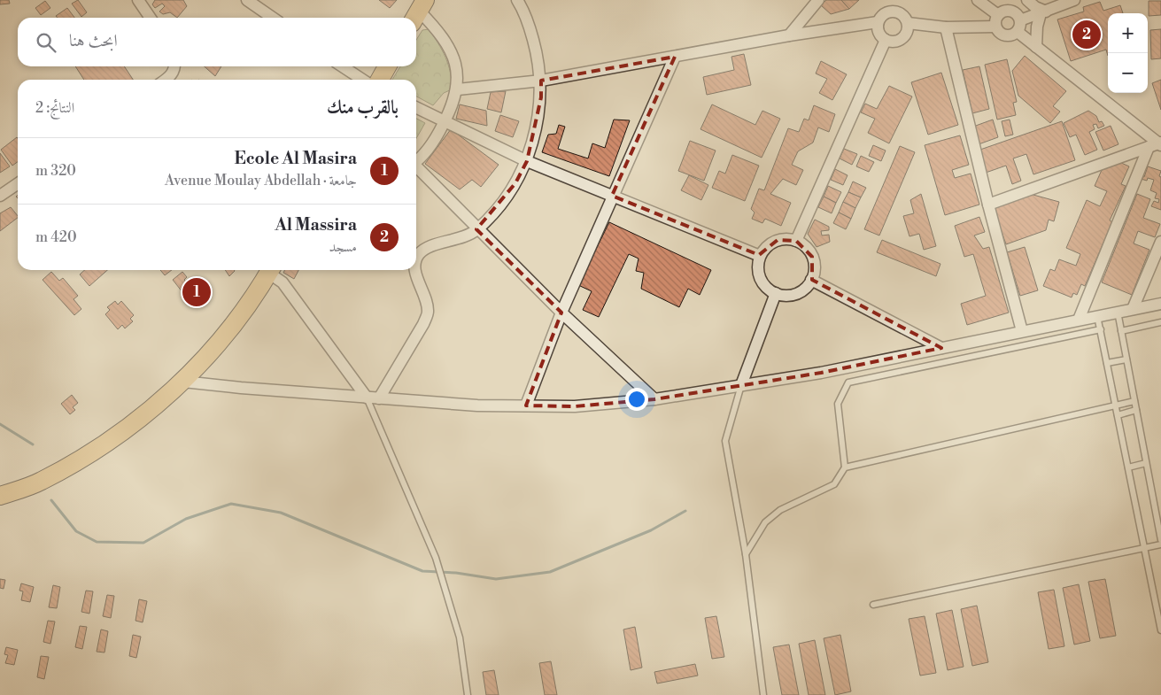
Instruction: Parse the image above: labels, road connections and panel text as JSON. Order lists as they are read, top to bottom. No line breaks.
{"page":{"map_buttons":["+","−"],"search":"ابحث هنا","pins":["2","1"],"heading":["بالقرب منك","النتائج: 2"],"list":[{"mark":"1","name":"Ecole Al Masira","note":"جامعة · Avenue Moulay Abdellah","value":"320 m"},{"mark":"2","name":"Al Massira","note":"مسجد","value":"420 m"}]}}
